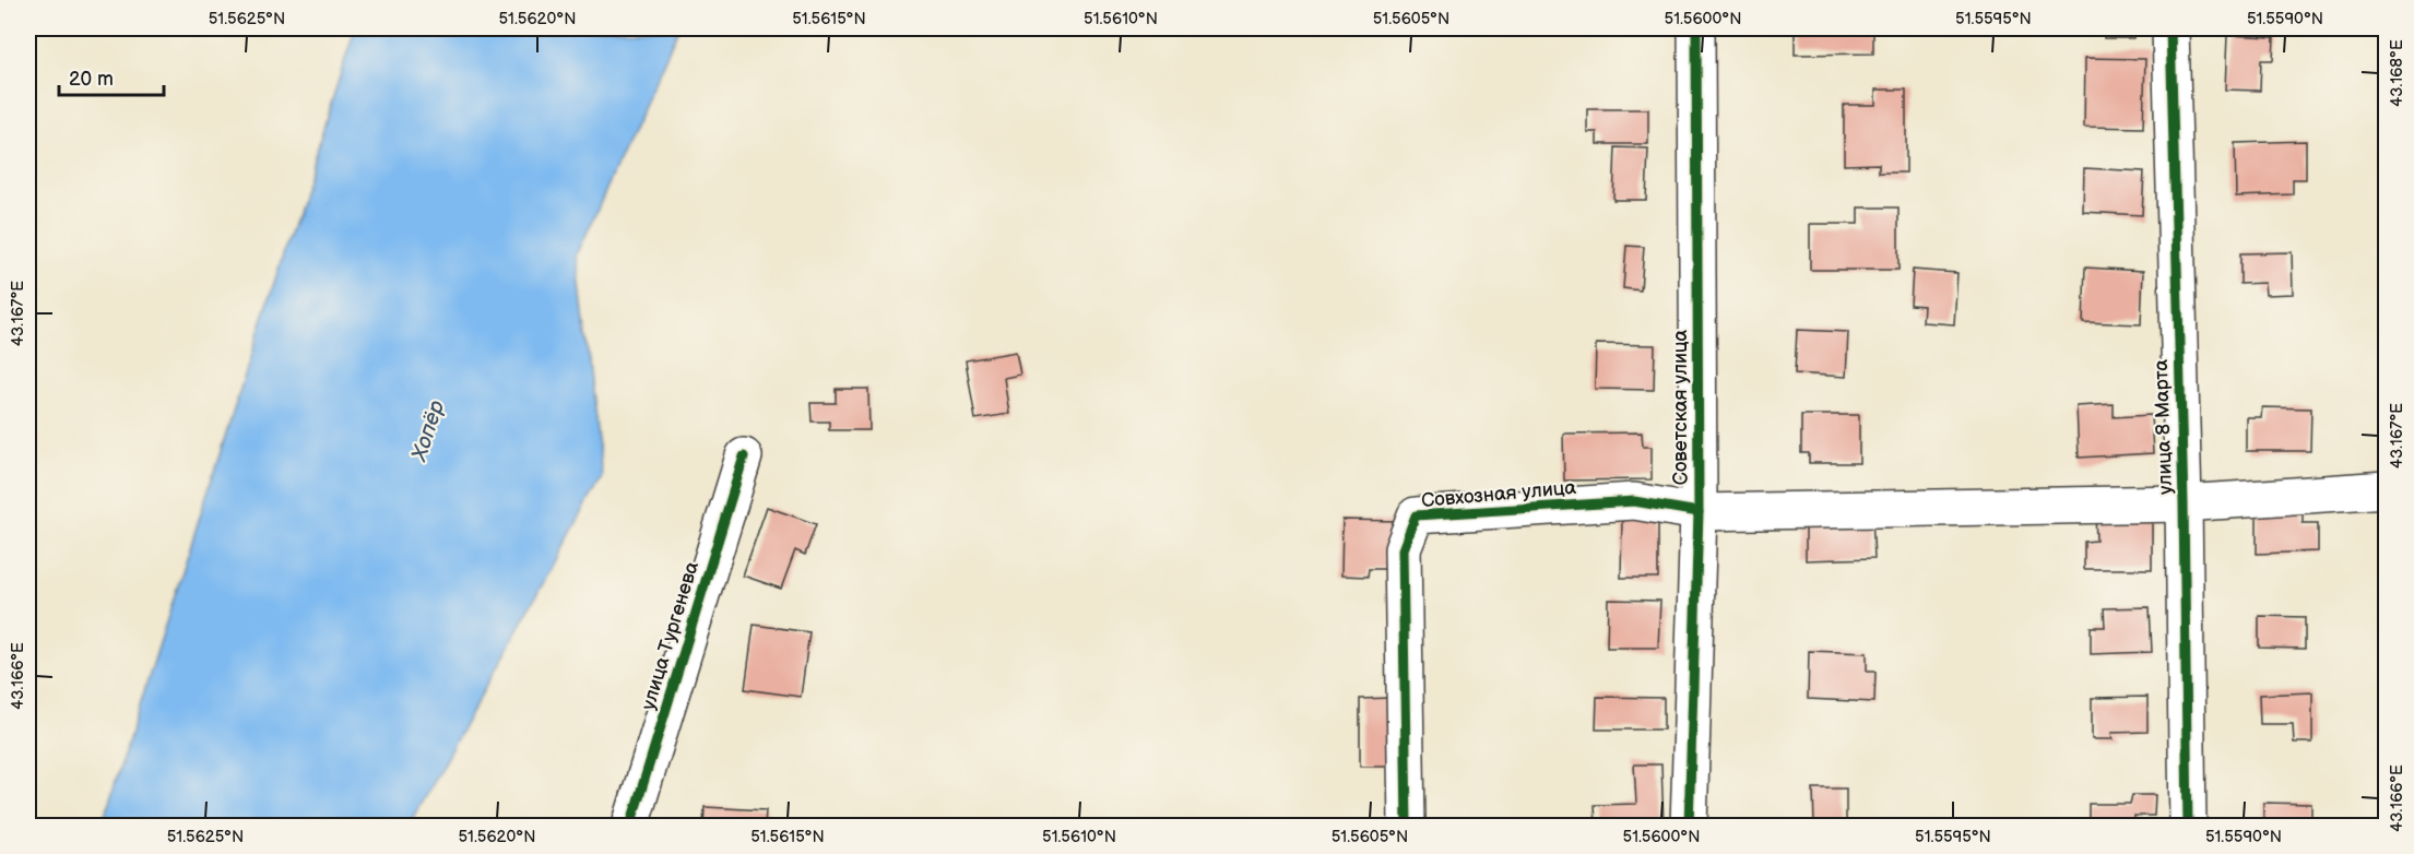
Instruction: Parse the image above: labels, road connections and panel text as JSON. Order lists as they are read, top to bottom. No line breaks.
{"streets":{"street":["Советская улица","улица 8 Марта","Совхозная улица","улица Тургенева"]},"crossings":[["Советская улица","Совхозная улица"]],"water":["Хопёр"],"scale_bar":"20 m","coordinates":["51.5625°N","51.5620°N","51.5615°N","51.5610°N","51.5605°N","51.5600°N","51.5595°N","51.5590°N","43.168°E","43.167°E","43.166°E"]}
